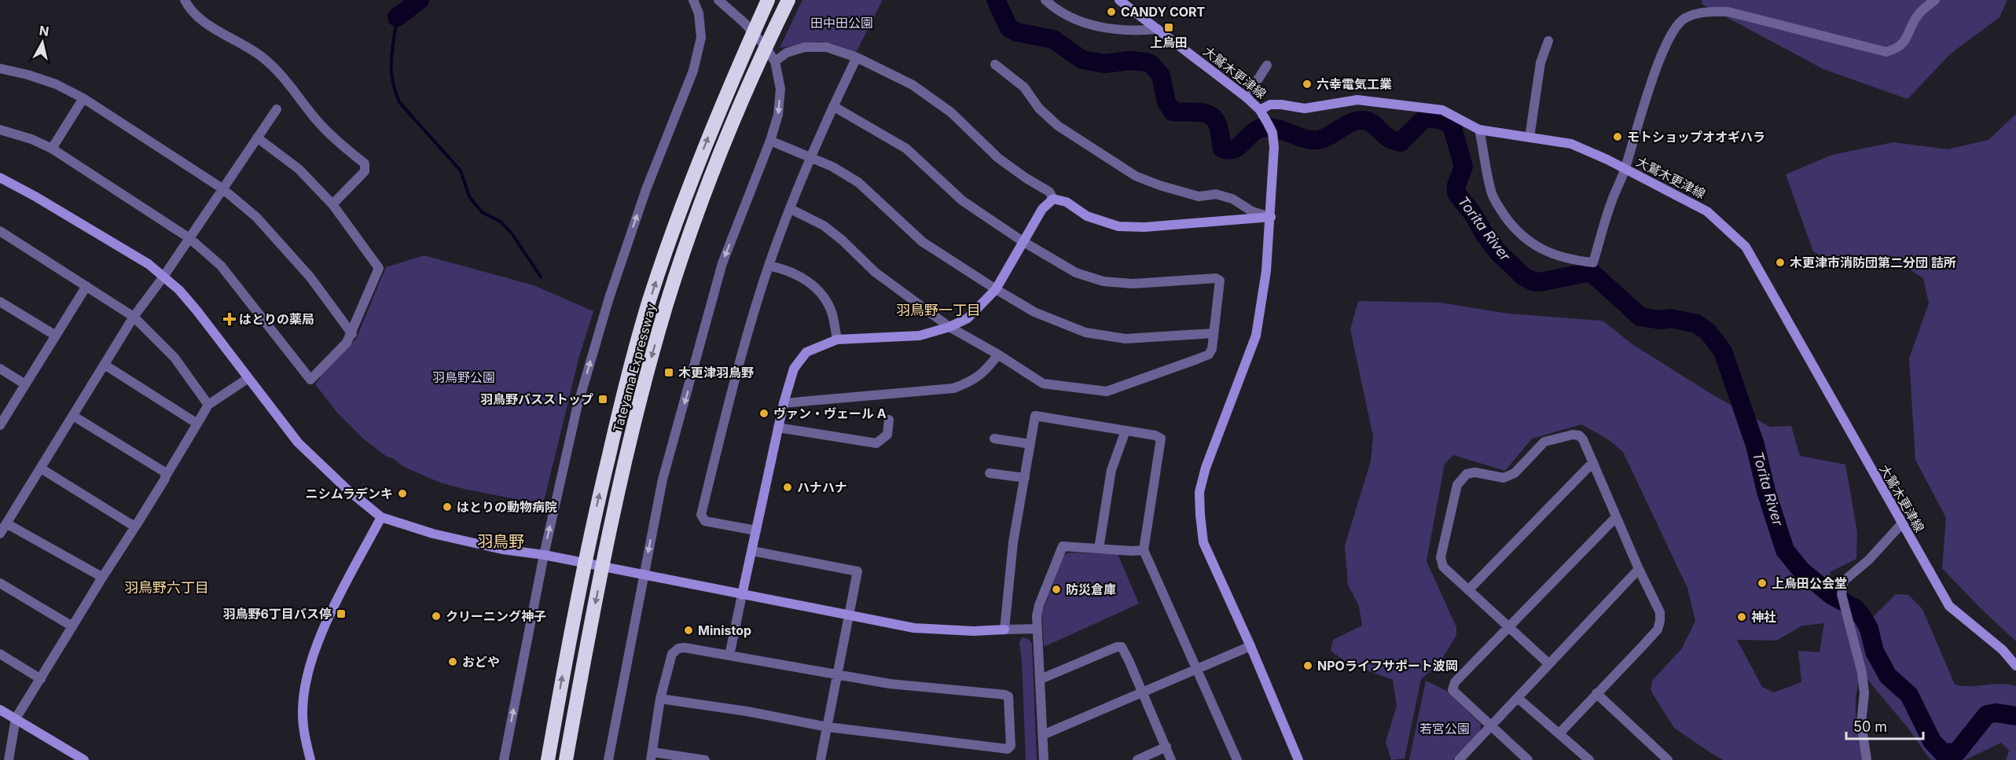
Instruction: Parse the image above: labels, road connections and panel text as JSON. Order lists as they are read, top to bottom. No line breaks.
{"streets":{"highway":["Tateyama Expressway"],"street":["大鷲木更津線"]},"districts":["羽鳥野一丁目","羽鳥野","羽鳥野六丁目"],"water":["Torita River"],"parks":["田中田公園","羽鳥野公園","若宮公園"],"places":{"other":["CANDY CORT","六幸電気工業","モトショップオオギハラ","木更津市消防団第二分団 詰所","ヴァン・ヴェール A","ハナハナ","ニシムラデンキ","はとりの動物病院","上烏田公会堂","防災倉庫","クリーニング神子","神社","Ministop","おどや","NPOライフサポート波岡"],"transit":["上烏田","木更津羽鳥野","羽鳥野バスストップ","羽鳥野6丁目バス停"],"health":["はとりの薬局"]},"scale_bar":"50 m","north":"top"}
